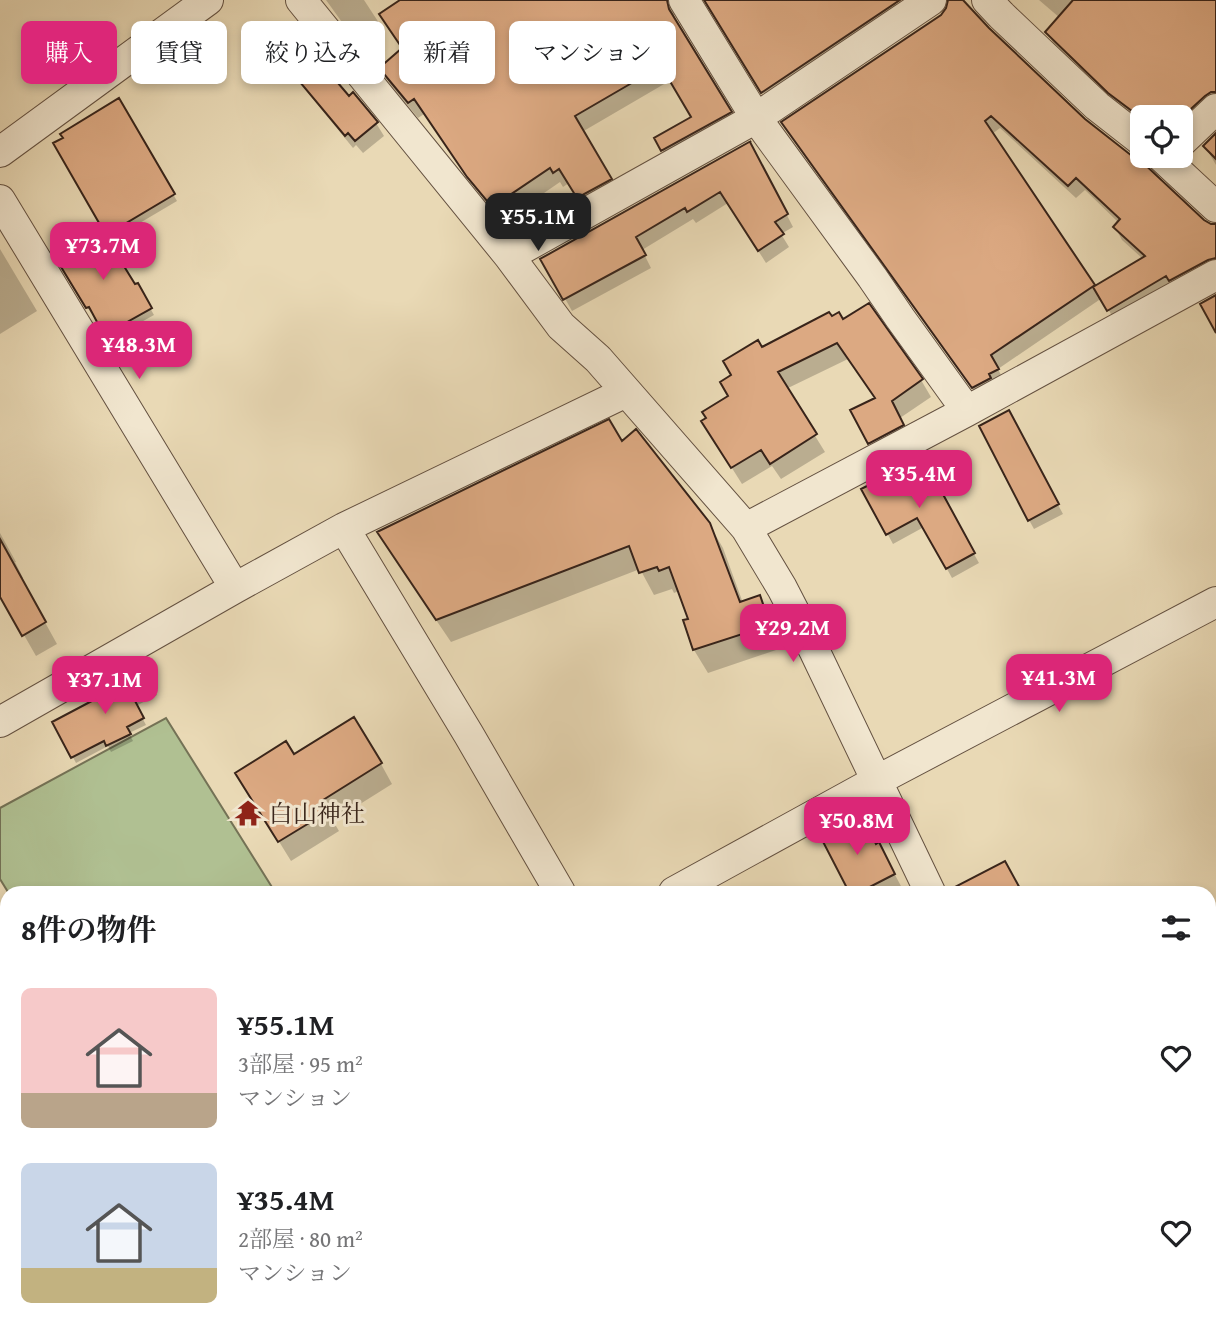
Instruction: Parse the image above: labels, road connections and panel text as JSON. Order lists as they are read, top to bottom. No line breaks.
{"places":{"temple":["白山神社"]},"page":{"chip":["購入","賃貸","絞り込み","新着","マンション"],"price":["¥55.1M","¥73.7M","¥48.3M","¥35.4M","¥29.2M","¥41.3M","¥37.1M","¥50.8M"],"heading":"8件の物件","list":[{"name":"¥55.1M","note":"3部屋 · 95 m² · マンション"},{"name":"¥35.4M","note":"2部屋 · 80 m² · マンション"}]}}
